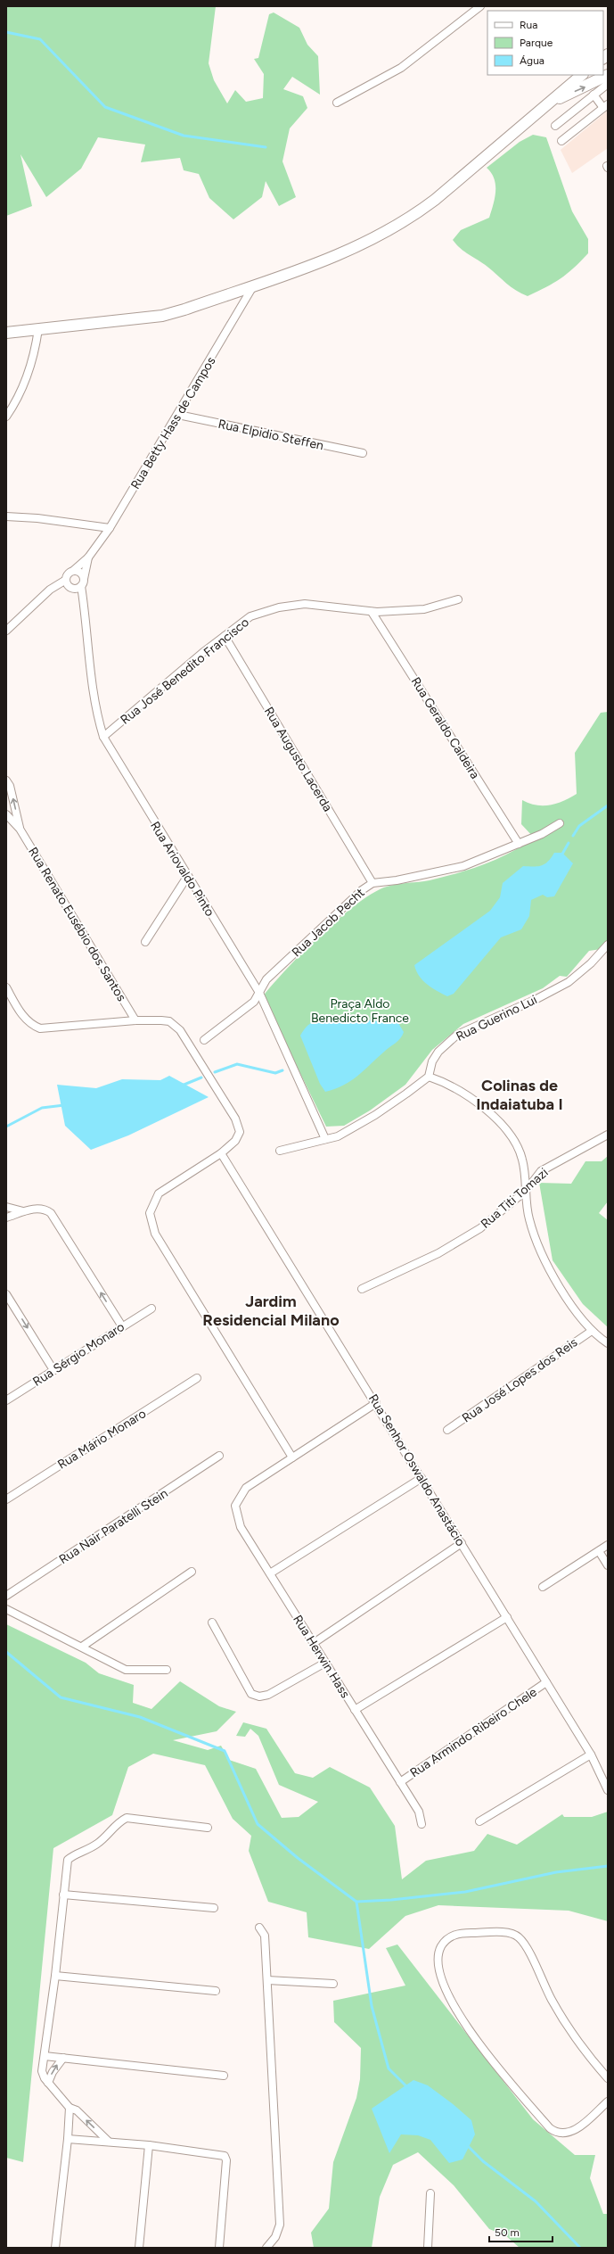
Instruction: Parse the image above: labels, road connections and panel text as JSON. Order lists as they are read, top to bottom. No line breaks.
{"streets":{"street":["Rua Betty Hass de Campos","Rua Elpidio Steffen","Rua José Benedito Francisco","Rua Geraldo Caldeira","Rua Augusto Lacerda","Rua Ariovaldo Pinto","Rua Jacob Pecht","Rua Renato Eusébio dos Santos","Rua Guerino Lui","Rua Titi Tomazi","Rua Sérgio Monaro","Rua José Lopes dos Reis","Rua Mário Monaro","Rua Senhor Oswaldo Anastácio","Rua Nair Paratelli Stein","Rua Herwin Hass","Rua Armindo Ribeiro Chele"]},"crossings":[["Rua Betty Hass de Campos","Rua Elpidio Steffen"],["Rua Betty Hass de Campos","Rua Ariovaldo Pinto"],["Rua José Benedito Francisco","Rua Geraldo Caldeira"],["Rua José Benedito Francisco","Rua Augusto Lacerda"],["Rua José Benedito Francisco","Rua Ariovaldo Pinto"],["Rua Geraldo Caldeira","Rua Jacob Pecht"],["Rua Augusto Lacerda","Rua Jacob Pecht"],["Rua Ariovaldo Pinto","Rua Jacob Pecht"],["Rua Senhor Oswaldo Anastácio","Rua Armindo Ribeiro Chele"],["Rua Herwin Hass","Rua Armindo Ribeiro Chele"]],"districts":["Colinas de Indaiatuba I","Jardim Residencial Milano"],"parks":["Praça Aldo Benedicto France"],"legend":["Rua","Parque","Água"],"scale_bar":"50 m"}
